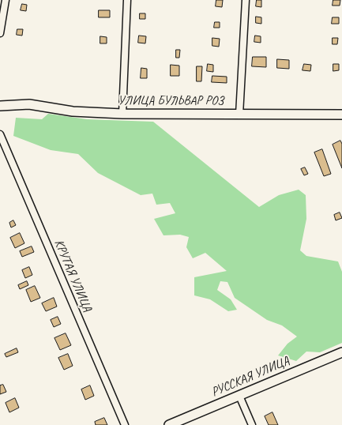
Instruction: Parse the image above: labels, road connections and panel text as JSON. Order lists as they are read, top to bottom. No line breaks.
{"streets":{"street":["УЛИЦА БУЛЬВАР РОЗ","КРУТАЯ УЛИЦА","РУССКАЯ УЛИЦА"]}}
